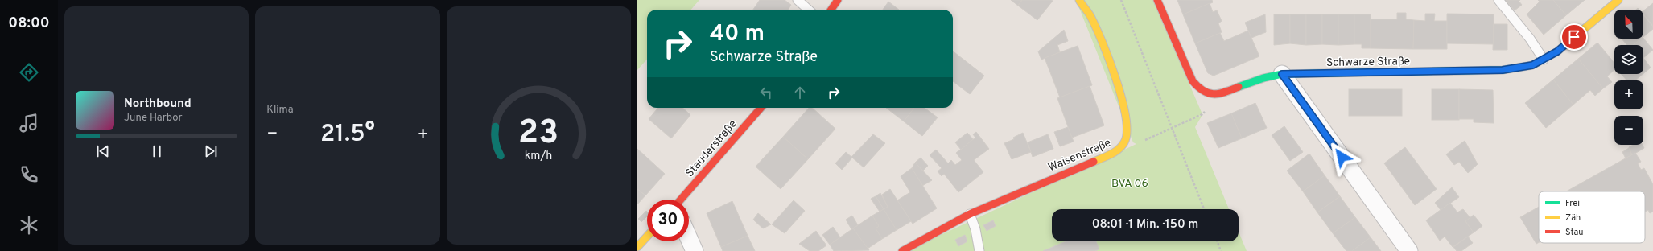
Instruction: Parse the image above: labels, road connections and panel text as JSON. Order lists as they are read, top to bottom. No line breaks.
{"streets":{"street":["Schwarze Straße","Stauderstraße","Waisenstraße"]},"parks":["BVA 06"],"legend":["Frei","Zäh","Stau"],"north":"top left","page":{"tabs":"08:00","tile":"Klima","map_buttons":["+","−"],"turn":["40 m","Schwarze Straße"],"song":["Northbound","June Harbor"],"heat":["−","21.5°","+"],"limit":"30","trip":"08:01 · 1 Min. · 150 m","gauge":["23","km/h"]}}
